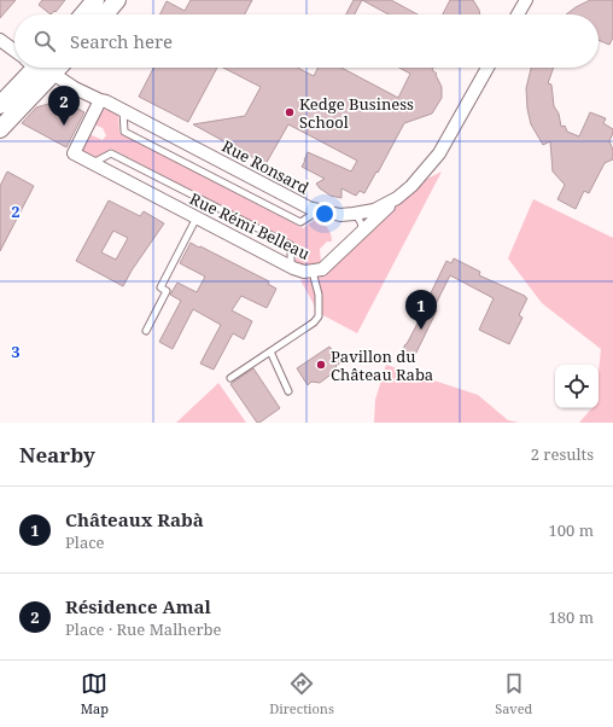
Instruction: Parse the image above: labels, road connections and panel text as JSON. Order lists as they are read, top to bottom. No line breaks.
{"streets":{"street":["Rue Ronsard","Rue Rémi Belleau"]},"crossings":[["Rue Ronsard","Rue Rémi Belleau"]],"places":["Kedge Business School","Pavillon du Château Raba"],"page":{"search":"Search here","pins":["2","1"],"heading":["Nearby","2 results"],"list":[{"mark":"1","name":"Châteaux Rabà","note":"Place","value":"100 m"},{"mark":"2","name":"Résidence Amal","note":"Place · Rue Malherbe","value":"180 m"}],"nav":["Map","Directions","Saved"]},"grid":{"rows":["2","3"]}}
